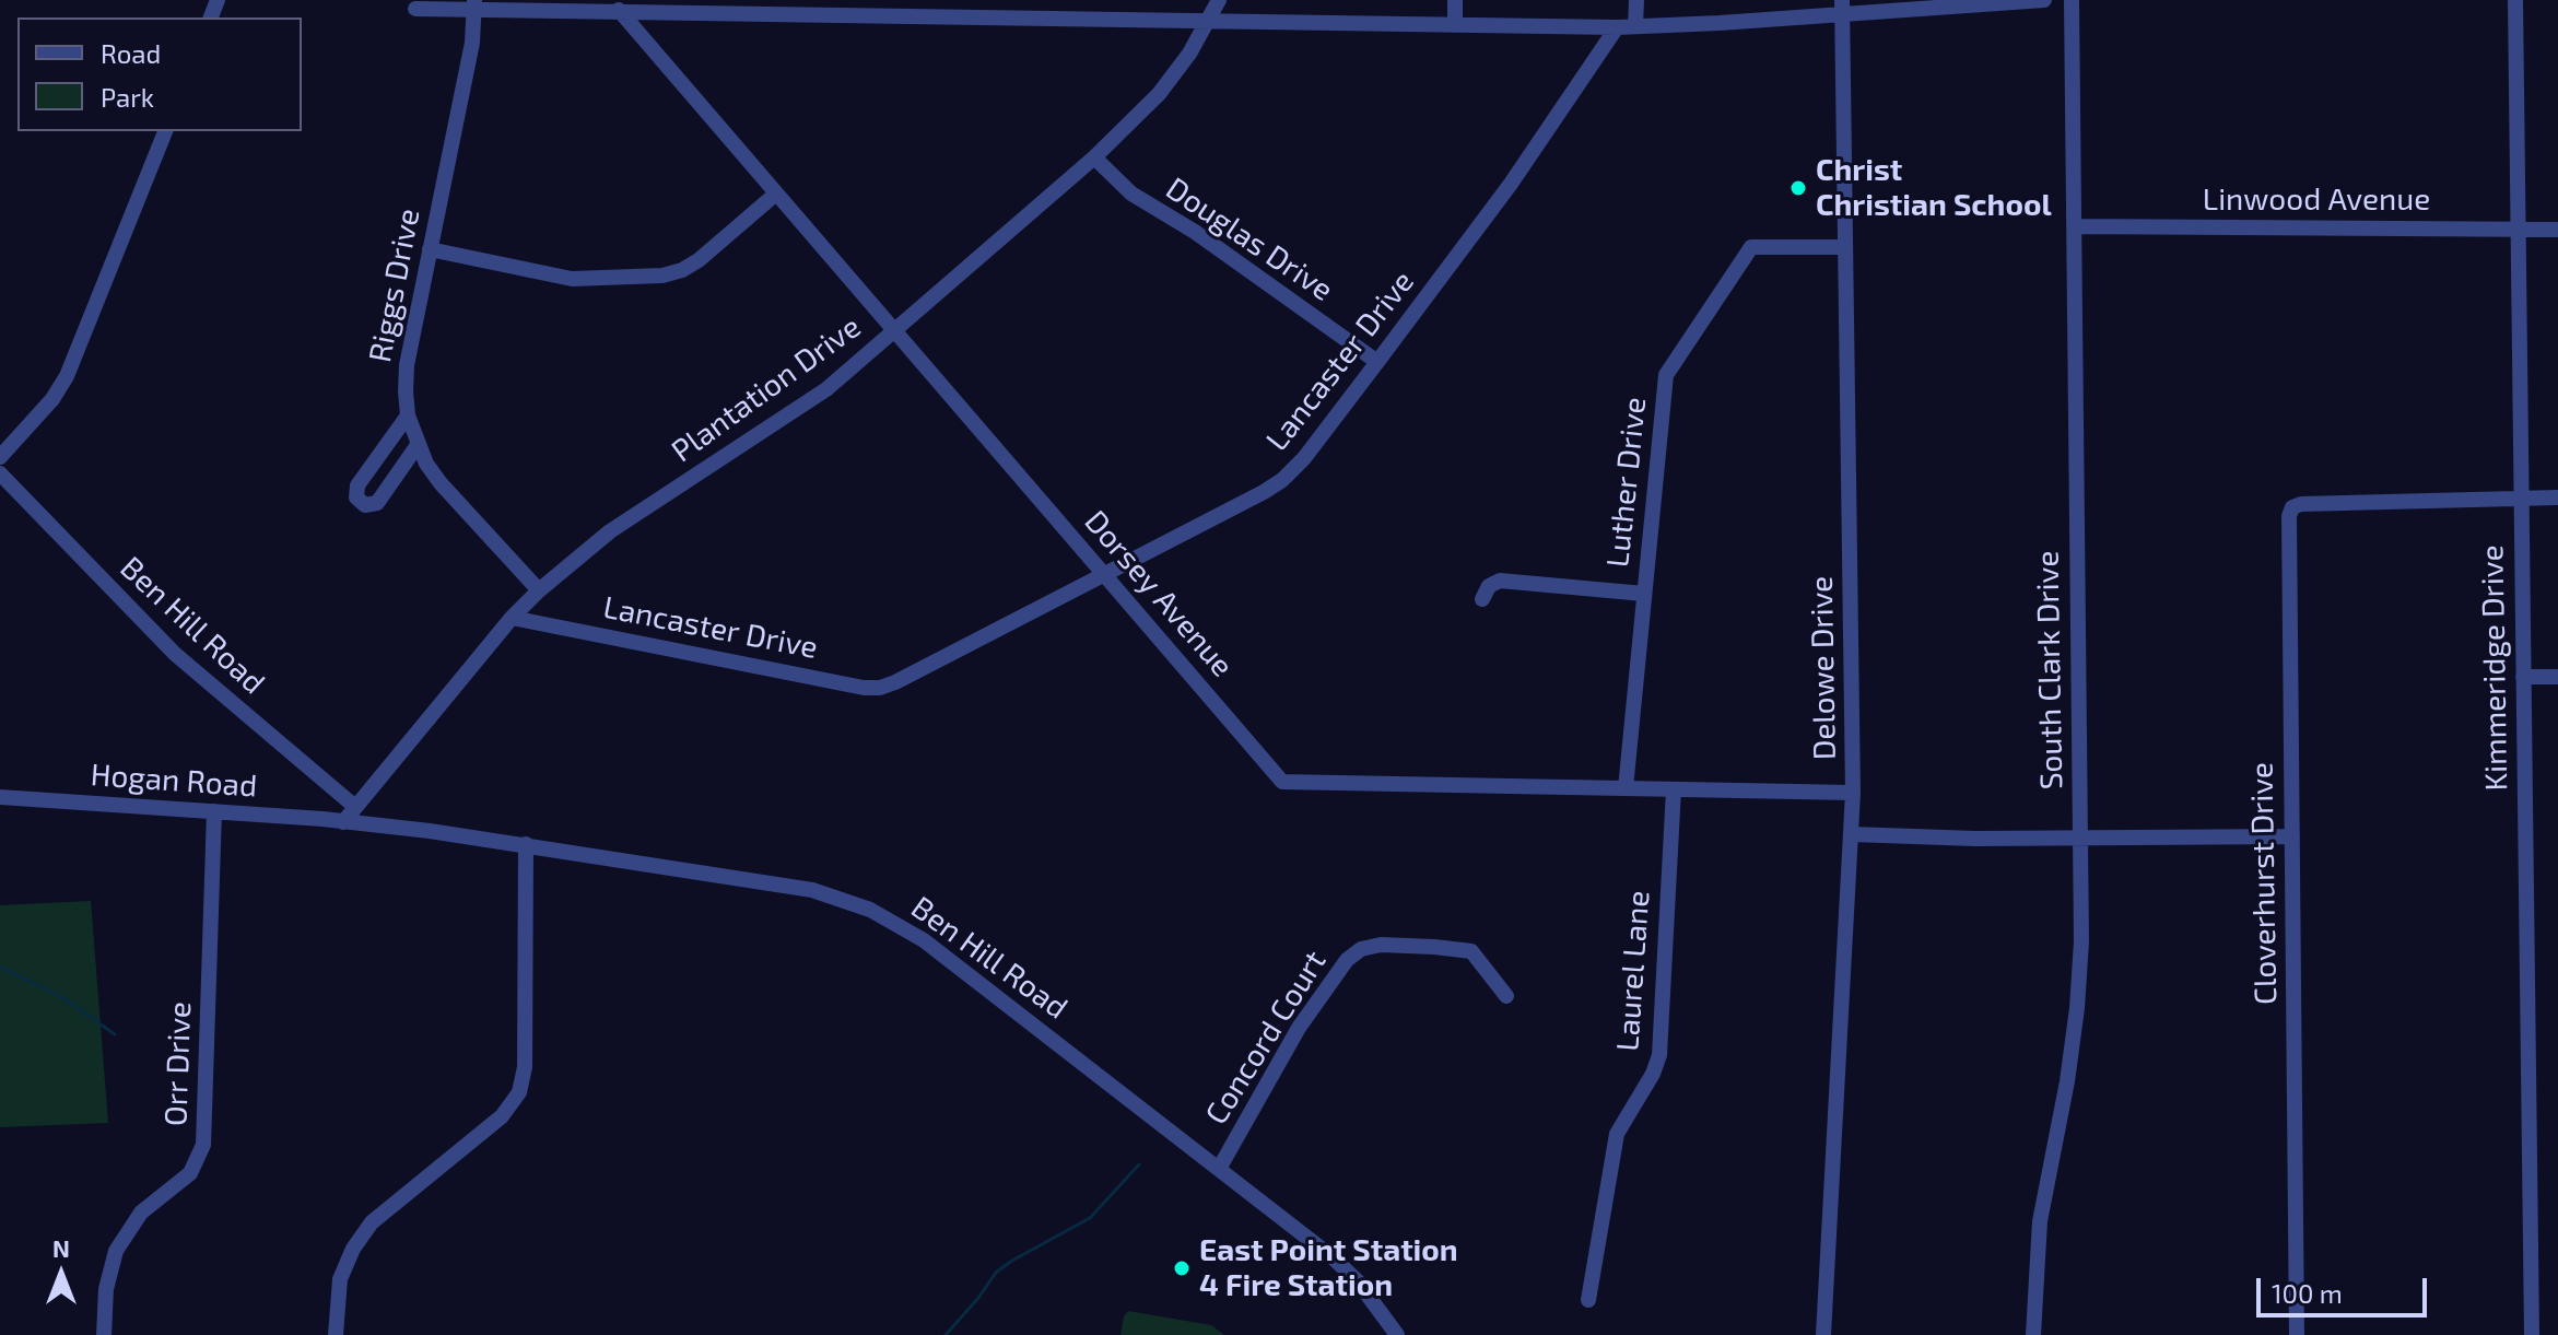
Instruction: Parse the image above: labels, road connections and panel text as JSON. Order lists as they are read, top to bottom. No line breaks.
{"streets":{"street":["Linwood Avenue","Douglas Drive","Riggs Drive","Lancaster Drive","Plantation Drive","Luther Drive","Dorsey Avenue","Ben Hill Road","Delowe Drive","Kimmeridge Drive","South Clark Drive","Hogan Road","Cloverhurst Drive","Laurel Lane","Concord Court","Orr Drive"]},"crossings":[["Linwood Avenue","Kimmeridge Drive"],["Linwood Avenue","South Clark Drive"],["Douglas Drive","Lancaster Drive"],["Douglas Drive","Plantation Drive"],["Riggs Drive","Plantation Drive"],["Lancaster Drive","Plantation Drive"],["Lancaster Drive","Dorsey Avenue"],["Plantation Drive","Dorsey Avenue"],["Plantation Drive","Ben Hill Road"],["Plantation Drive","Hogan Road"],["Luther Drive","Dorsey Avenue"],["Luther Drive","Delowe Drive"],["Dorsey Avenue","Delowe Drive"],["Dorsey Avenue","Laurel Lane"],["Ben Hill Road","Hogan Road"],["Ben Hill Road","Concord Court"],["Kimmeridge Drive","Cloverhurst Drive"],["Hogan Road","Orr Drive"]],"places":["Christ Christian School","East Point Station 4 Fire Station"],"legend":["Road","Park"],"scale_bar":"100 m","north":"top"}
